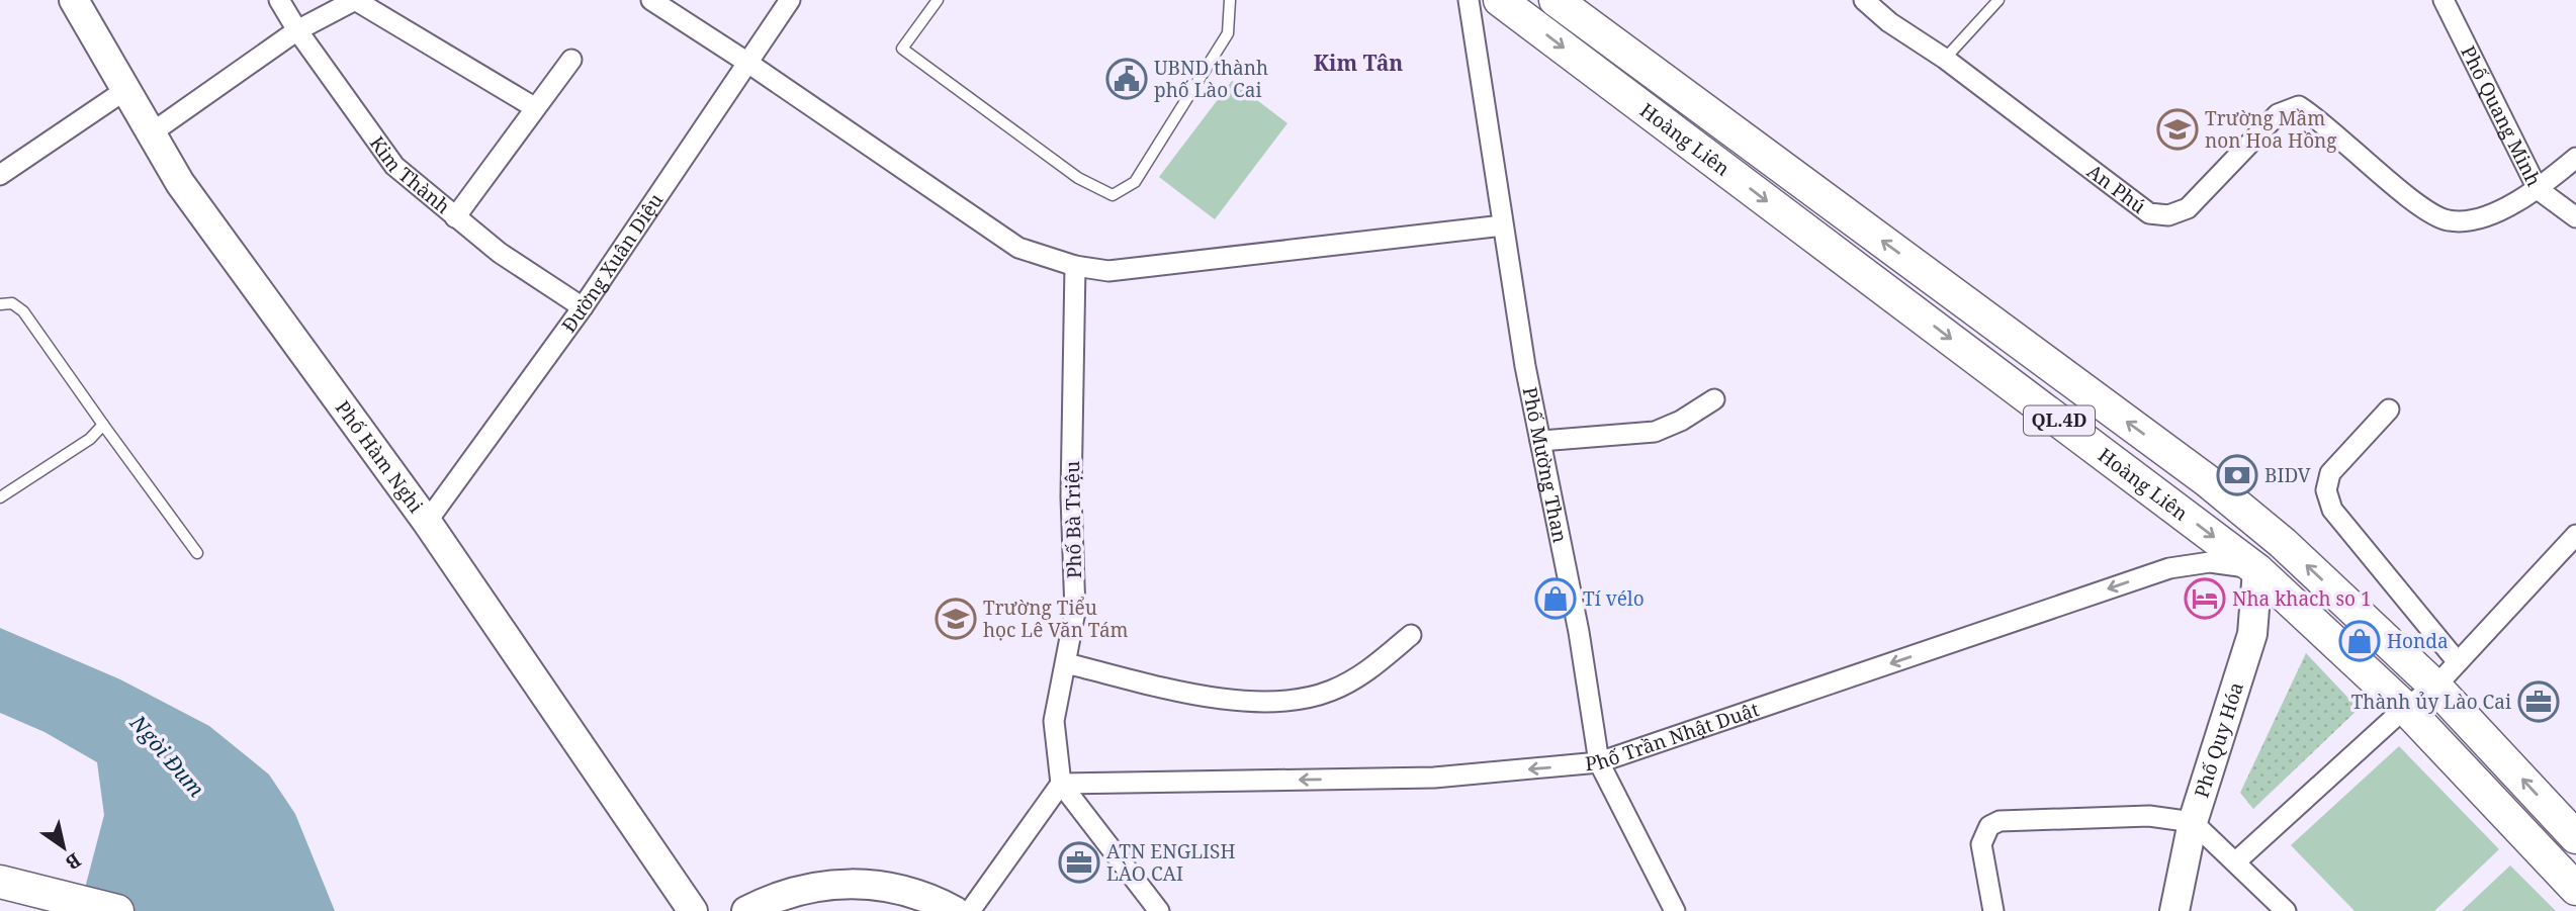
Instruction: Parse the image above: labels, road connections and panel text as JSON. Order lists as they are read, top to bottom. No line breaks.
{"streets":{"main road":["Hoàng Liên","QL.4D","Phố Hàm Nghi","Phố Quy Hóa"],"street":["Phố Quang Minh","Kim Thành","An Phú","Đường Xuân Diệu","Phố Mường Than","Phố Bà Triệu","Phố Trần Nhật Duật"]},"crossings":[["Phố Quang Minh","An Phú"],["Hoàng Liên","Phố Trần Nhật Duật"],["Hoàng Liên","Phố Quy Hóa"],["Kim Thành","Đường Xuân Diệu"],["Đường Xuân Diệu","Phố Hàm Nghi"],["Phố Mường Than","Phố Trần Nhật Duật"],["Phố Bà Triệu","Phố Trần Nhật Duật"],["Phố Trần Nhật Duật","Phố Quy Hóa"]],"one_way":["Phố Trần Nhật Duật"],"districts":["Kim Tân"],"water":["Ngòi Đum"],"places":{"public building":["UBND thành phố Lào Cai"],"school or university":["Trường Mầm non Hoa Hồng","Trường Tiểu học Lê Văn Tám"],"bank":["BIDV"],"shop":["Tí vélo","Honda"],"hotel":["Nha khach so 1"],"office":["Thành ủy Lào Cai","ATN ENGLISH LÀO CAI"]},"north":"bottom right"}
